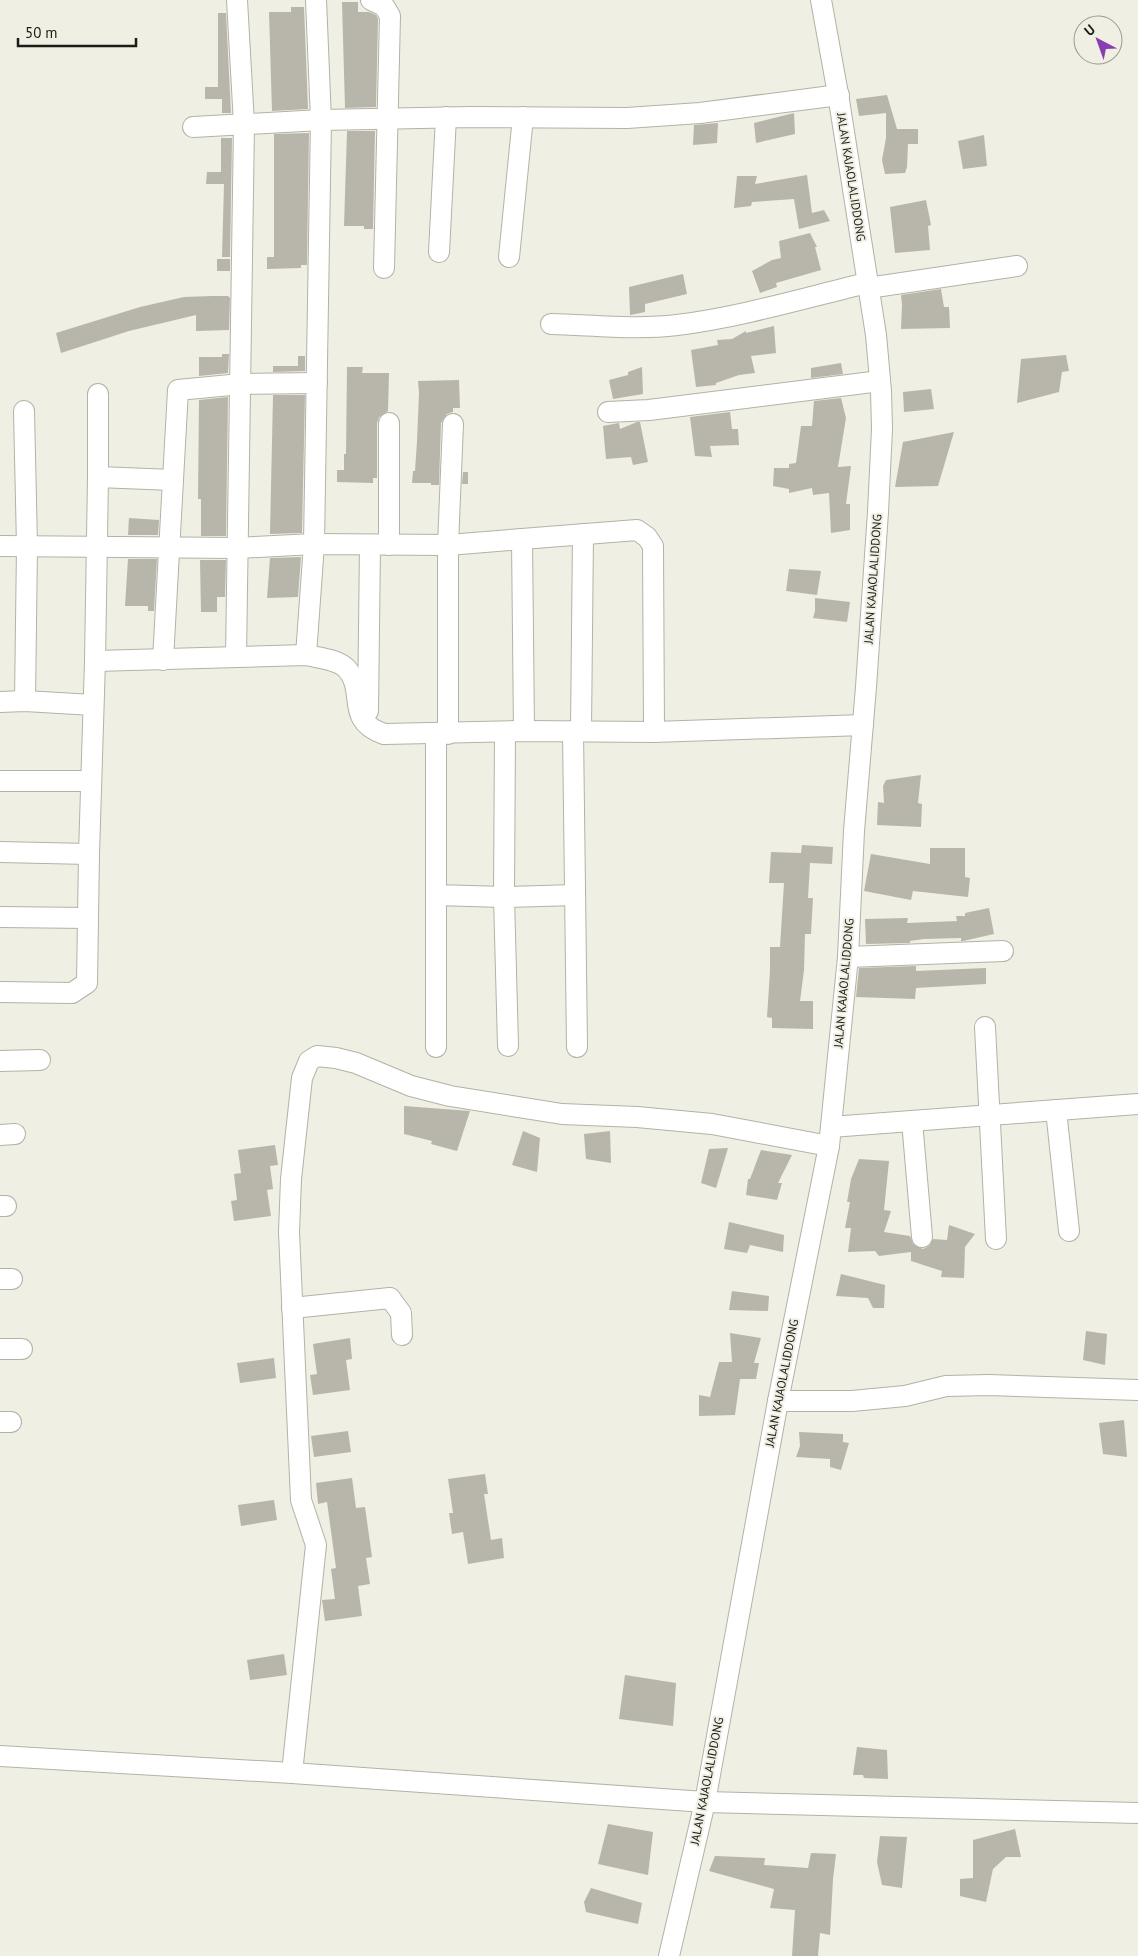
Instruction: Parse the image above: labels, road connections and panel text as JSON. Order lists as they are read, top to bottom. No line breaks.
{"streets":{"street":["JALAN KAJAOLALIDDONG"]},"scale_bar":"50 m","north":"top left"}
